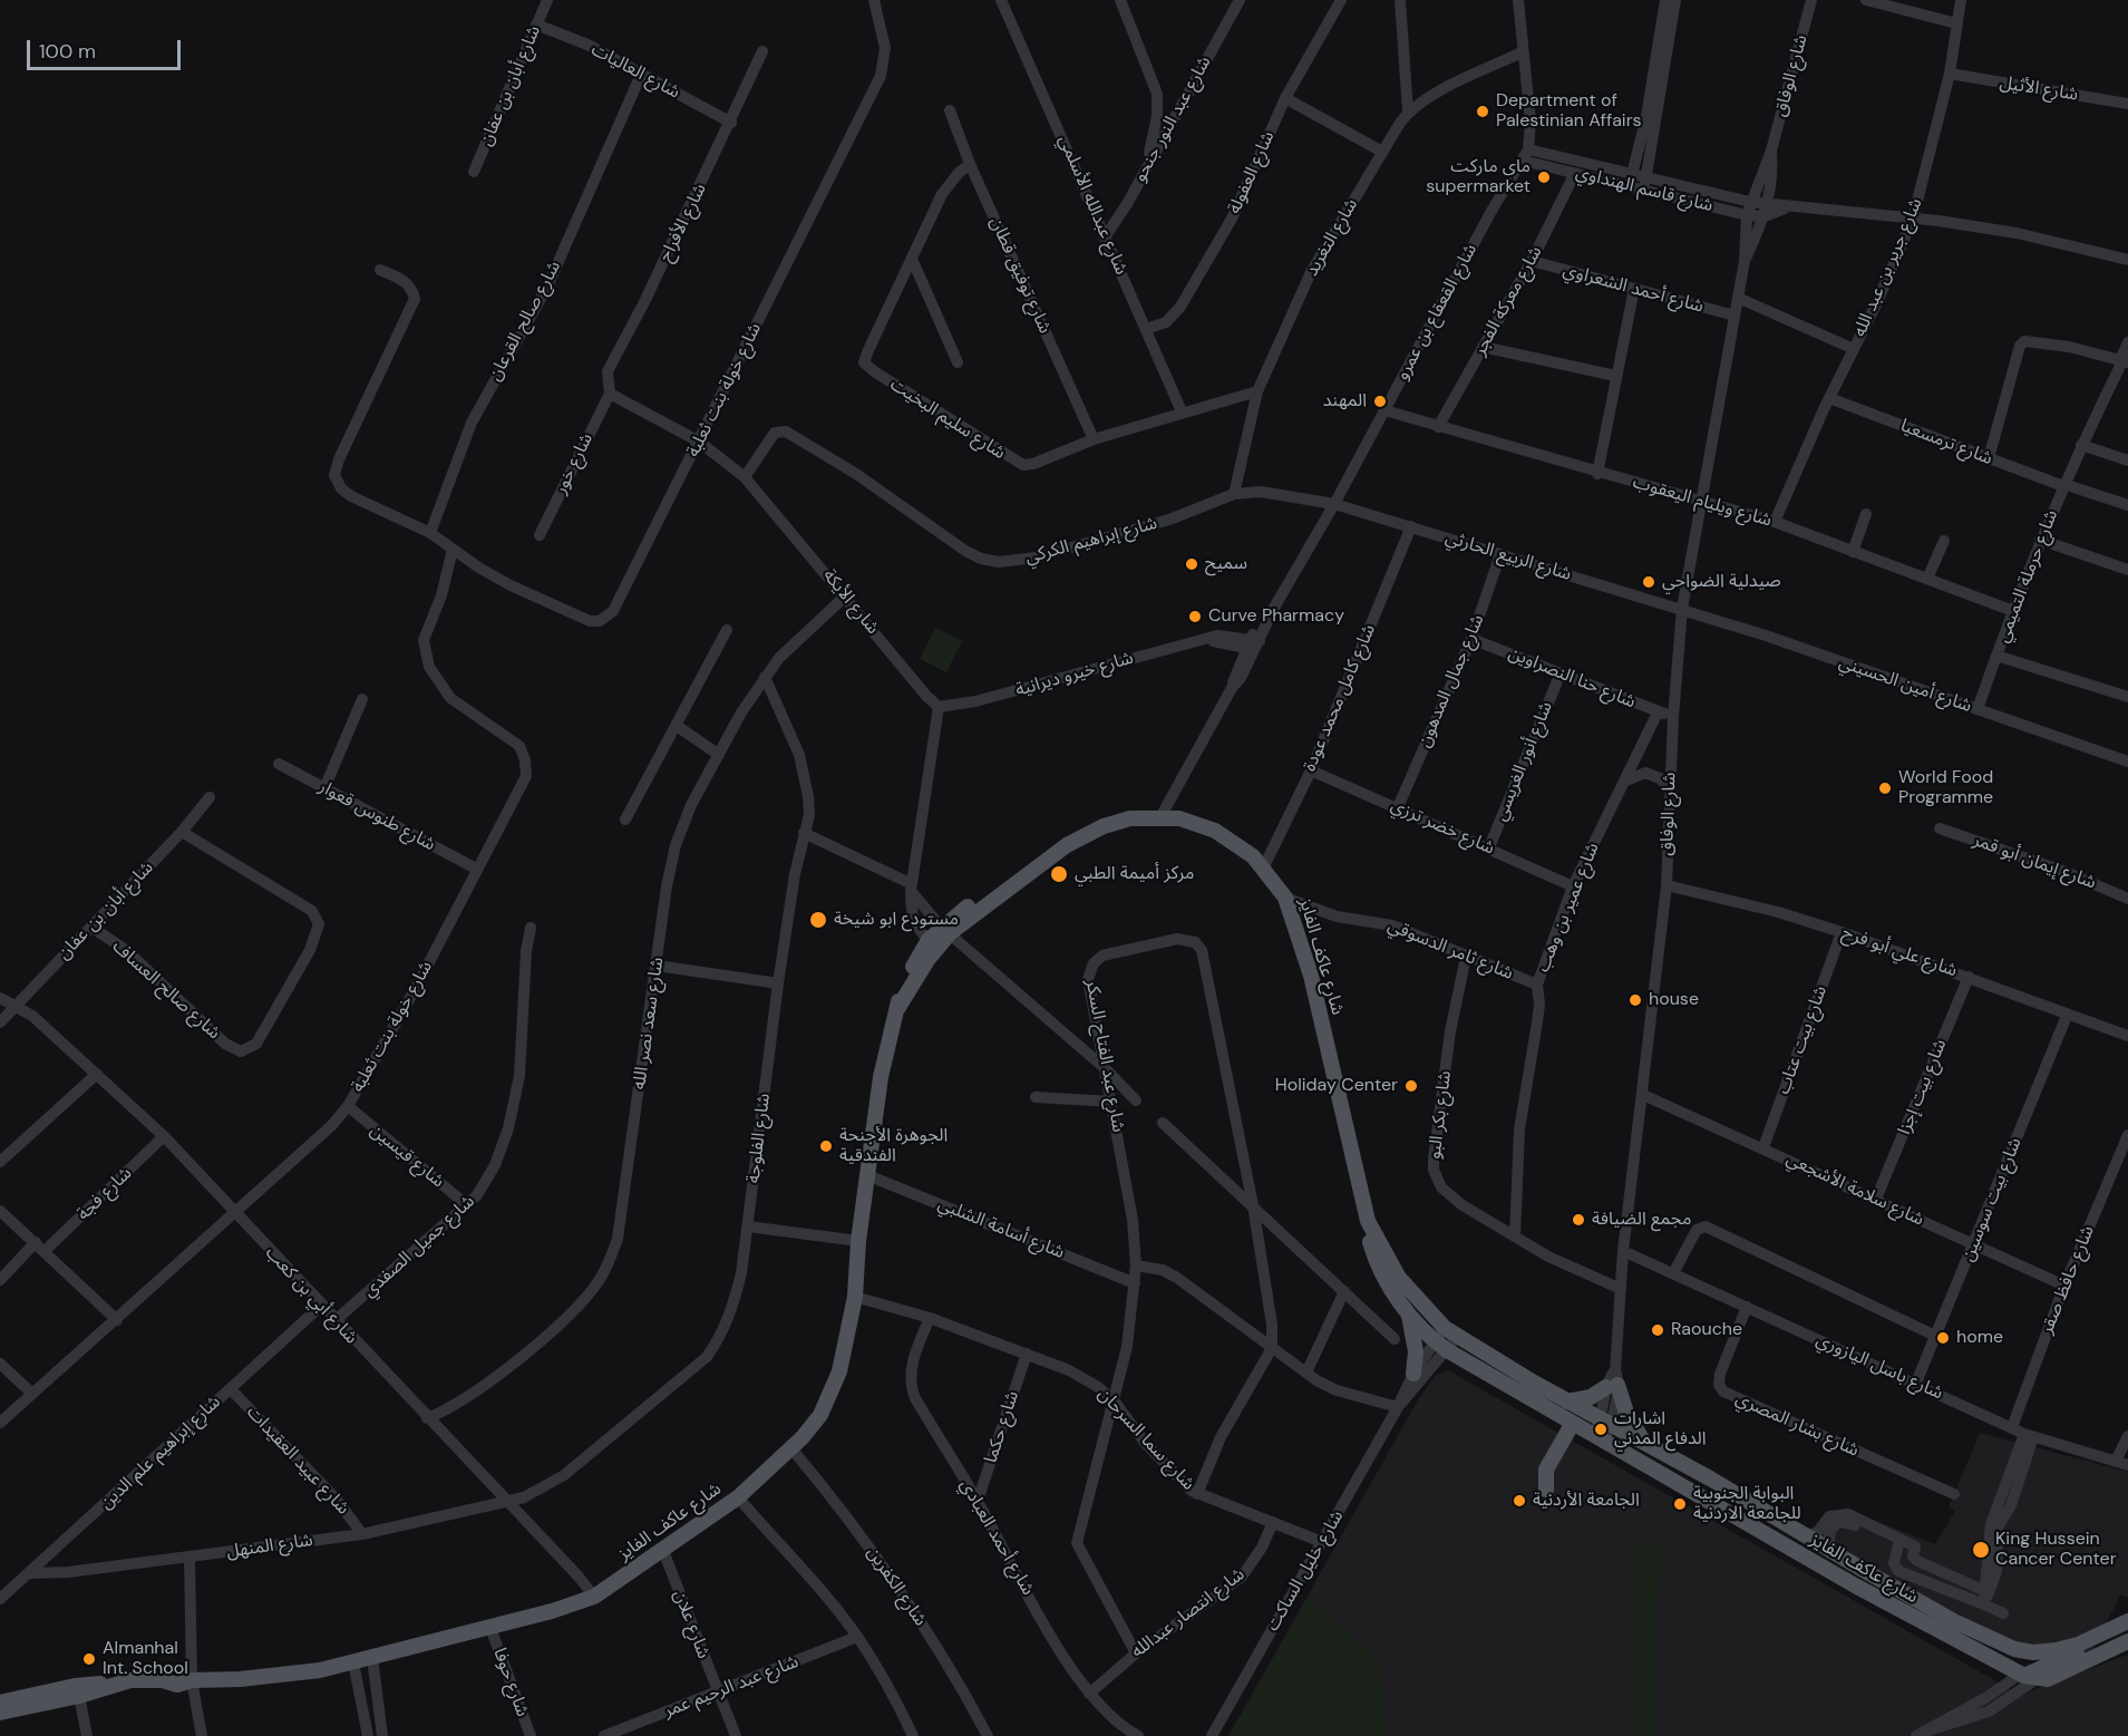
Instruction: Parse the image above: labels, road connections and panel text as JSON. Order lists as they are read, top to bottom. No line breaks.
{"streets":{"main road":["شارع عاكف الفايز"],"street":["شارع العاليات","شارع الوفاق","شارع أبان بن عفان","شارع الأثيل","شارع عبد النور جنحو","شارع العفولة","شارع قاسم الهنداوي","شارع عبدالله الأسلمي","شارع الأفراح","شارع التغريد","شارع جرير بن عبد الله","شارع توفيق قطان","شارع أحمد الشعراوي","شارع معركة الفجر","شارع القعقاع بن عمرو","شارع صالح القرعان","شارع خولة بنت ثعلبة","شارع سليم البخيت","شارع ترمسعيا","شارع خور","شارع ويليام اليعقوب","شارع إبراهيم الكركي","شارع الربيع الحارثي","شارع حرملة التميمي","شارع الأيكة","شارع خيرو ديرانية","شارع حنا النصراوين","شارع جمال المدهون","شارع أمين الحسيني","شارع كامل محمد عودة","شارع أنور الغريسي","شارع طنوس قعوار","شارع خضر ترزي","شارع إيمان أبو قمر","شارع عمير بن وهب","شارع ثامر الدسوقي","شارع علي أبو فرح","شارع صالح العساف","شارع سعد نصر الله","شارع بيت عتاب","شارع عبد الفتاح السكر","شارع بيت إجزا","شارع بكر البو","شارع الفلوجة","شارع قيسين","شارع سلامة الأشجعي","شارع فجة","شارع بيت سوسين","شارع أسامة الشلبي","شارع جميل الصفدي","شارع حافظ صقر","شارع أبي بن كعب","شارع باسل اليازوري","شارع بشار المصري","شارع حكما","شارع سما السرحان","شارع إبراهيم علم الدين","شارع عبيد العقيدات","شارع أحمد العبادي","شارع المنهل","شارع خليل الساكت","شارع الكفرين","شارع انتصار عبدالله","شارع علان","شارع حوفا","شارع عبد الرحيم عمر"]},"crossings":[["شارع العاليات","شارع أبان بن عفان"],["شارع العاليات","شارع الأفراح"],["شارع العاليات","شارع صالح القرعان"],["شارع الوفاق","شارع قاسم الهنداوي"],["شارع الوفاق","شارع أحمد الشعراوي"],["شارع الوفاق","شارع ويليام اليعقوب"],["شارع الوفاق","شارع الربيع الحارثي"],["شارع الوفاق","شارع حنا النصراوين"],["شارع الوفاق","شارع أمين الحسيني"],["شارع الوفاق","شارع علي أبو فرح"],["شارع الوفاق","شارع عاكف الفايز"],["شارع الوفاق","شارع بكر البو"],["شارع الوفاق","شارع سلامة الأشجعي"],["شارع الوفاق","شارع باسل اليازوري"],["شارع أبان بن عفان","شارع صالح العساف"],["شارع أبان بن عفان","شارع أبي بن كعب"],["شارع الأثيل","شارع جرير بن عبد الله"],["شارع عبد النور جنحو","شارع عبدالله الأسلمي"],["شارع العفولة","شارع عبدالله الأسلمي"],["شارع قاسم الهنداوي","شارع معركة الفجر"],["شارع قاسم الهنداوي","شارع القعقاع بن عمرو"],["شارع عبدالله الأسلمي","شارع سليم البخيت"],["شارع الأفراح","شارع خور"],["شارع الأفراح","شارع الأيكة"],["شارع التغريد","شارع القعقاع بن عمرو"],["شارع التغريد","شارع سليم البخيت"],["شارع التغريد","شارع إبراهيم الكركي"],["شارع جرير بن عبد الله","شارع ترمسعيا"],["شارع جرير بن عبد الله","شارع ويليام اليعقوب"],["شارع توفيق قطان","شارع سليم البخيت"],["شارع أحمد الشعراوي","شارع معركة الفجر"],["شارع معركة الفجر","شارع ويليام اليعقوب"],["شارع القعقاع بن عمرو","شارع ويليام اليعقوب"],["شارع القعقاع بن عمرو","شارع إبراهيم الكركي"],["شارع القعقاع بن عمرو","شارع الربيع الحارثي"],["شارع القعقاع بن عمرو","شارع خيرو ديرانية"],["شارع القعقاع بن عمرو","شارع عاكف الفايز"],["شارع صالح القرعان","شارع خولة بنت ثعلبة"],["شارع خولة بنت ثعلبة","شارع الأيكة"],["شارع خولة بنت ثعلبة","شارع طنوس قعوار"],["شارع خولة بنت ثعلبة","شارع قيسين"],["شارع خولة بنت ثعلبة","شارع أبي بن كعب"],["شارع ترمسعيا","شارع حرملة التميمي"],["شارع خور","شارع الأيكة"],["شارع ويليام اليعقوب","شارع حرملة التميمي"],["شارع إبراهيم الكركي","شارع الربيع الحارثي"],["شارع إبراهيم الكركي","شارع الأيكة"],["شارع الربيع الحارثي","شارع جمال المدهون"],["شارع الربيع الحارثي","شارع أمين الحسيني"],["شارع الربيع الحارثي","شارع كامل محمد عودة"],["شارع حرملة التميمي","شارع أمين الحسيني"],["شارع الأيكة","شارع خيرو ديرانية"],["شارع الأيكة","شارع سعد نصر الله"],["شارع حنا النصراوين","شارع جمال المدهون"],["شارع حنا النصراوين","شارع أنور الغريسي"],["شارع حنا النصراوين","شارع عمير بن وهب"],["شارع جمال المدهون","شارع خضر ترزي"],["شارع كامل محمد عودة","شارع خضر ترزي"],["شارع كامل محمد عودة","شارع عاكف الفايز"],["شارع أنور الغريسي","شارع خضر ترزي"],["شارع خضر ترزي","شارع عمير بن وهب"],["شارع عمير بن وهب","شارع ثامر الدسوقي"],["شارع عمير بن وهب","شارع بكر البو"],["شارع ثامر الدسوقي","شارع عاكف الفايز"],["شارع ثامر الدسوقي","شارع بكر البو"],["شارع علي أبو فرح","شارع بيت عتاب"],["شارع علي أبو فرح","شارع بيت إجزا"],["شارع علي أبو فرح","شارع بيت سوسين"],["شارع عاكف الفايز","شارع أسامة الشلبي"],["شارع عاكف الفايز","شارع أبي بن كعب"],["شارع عاكف الفايز","شارع سما السرحان"],["شارع عاكف الفايز","شارع خليل الساكت"],["شارع عاكف الفايز","شارع الكفرين"],["شارع عاكف الفايز","شارع علان"],["شارع عاكف الفايز","شارع حوفا"],["شارع سعد نصر الله","شارع الفلوجة"],["شارع سعد نصر الله","شارع أبي بن كعب"],["شارع بيت عتاب","شارع سلامة الأشجعي"],["شارع عبد الفتاح السكر","شارع أسامة الشلبي"],["شارع عبد الفتاح السكر","شارع سما السرحان"],["شارع عبد الفتاح السكر","شارع انتصار عبدالله"],["شارع بيت إجزا","شارع سلامة الأشجعي"],["شارع الفلوجة","شارع أبي بن كعب"],["شارع الفلوجة","شارع المنهل"],["شارع قيسين","شارع جميل الصفدي"],["شارع سلامة الأشجعي","شارع بيت سوسين"],["شارع سلامة الأشجعي","شارع حافظ صقر"],["شارع فجة","شارع أبي بن كعب"],["شارع بيت سوسين","شارع باسل اليازوري"],["شارع جميل الصفدي","شارع أبي بن كعب"],["شارع حافظ صقر","شارع باسل اليازوري"],["شارع أبي بن كعب","شارع إبراهيم علم الدين"],["شارع أبي بن كعب","شارع المنهل"],["شارع باسل اليازوري","شارع بشار المصري"],["شارع حكما","شارع سما السرحان"],["شارع حكما","شارع أحمد العبادي"],["شارع سما السرحان","شارع أحمد العبادي"],["شارع سما السرحان","شارع خليل الساكت"],["شارع سما السرحان","شارع انتصار عبدالله"],["شارع إبراهيم علم الدين","شارع عبيد العقيدات"],["شارع إبراهيم علم الدين","شارع المنهل"],["شارع عبيد العقيدات","شارع المنهل"],["شارع أحمد العبادي","شارع انتصار عبدالله"],["شارع علان","شارع عبد الرحيم عمر"]],"places":["Department of Palestinian Affairs","ماي ماركت supermarket","المهند","سميح","صيدلية الضواحي","Curve Pharmacy","World Food Programme","مركز أميمة الطبي","مستودع ابو شيخة","house","Holiday Center","الجوهرة الأجنحة الفندقية","مجمع الضيافة","Raouche","home","اشارات الدفاع المدني","الجامعة الأردنية","البوابة الجنوبية للجامعة الاردنية","King Hussein Cancer Center","Almanhal Int. School"],"scale_bar":"100 m"}
